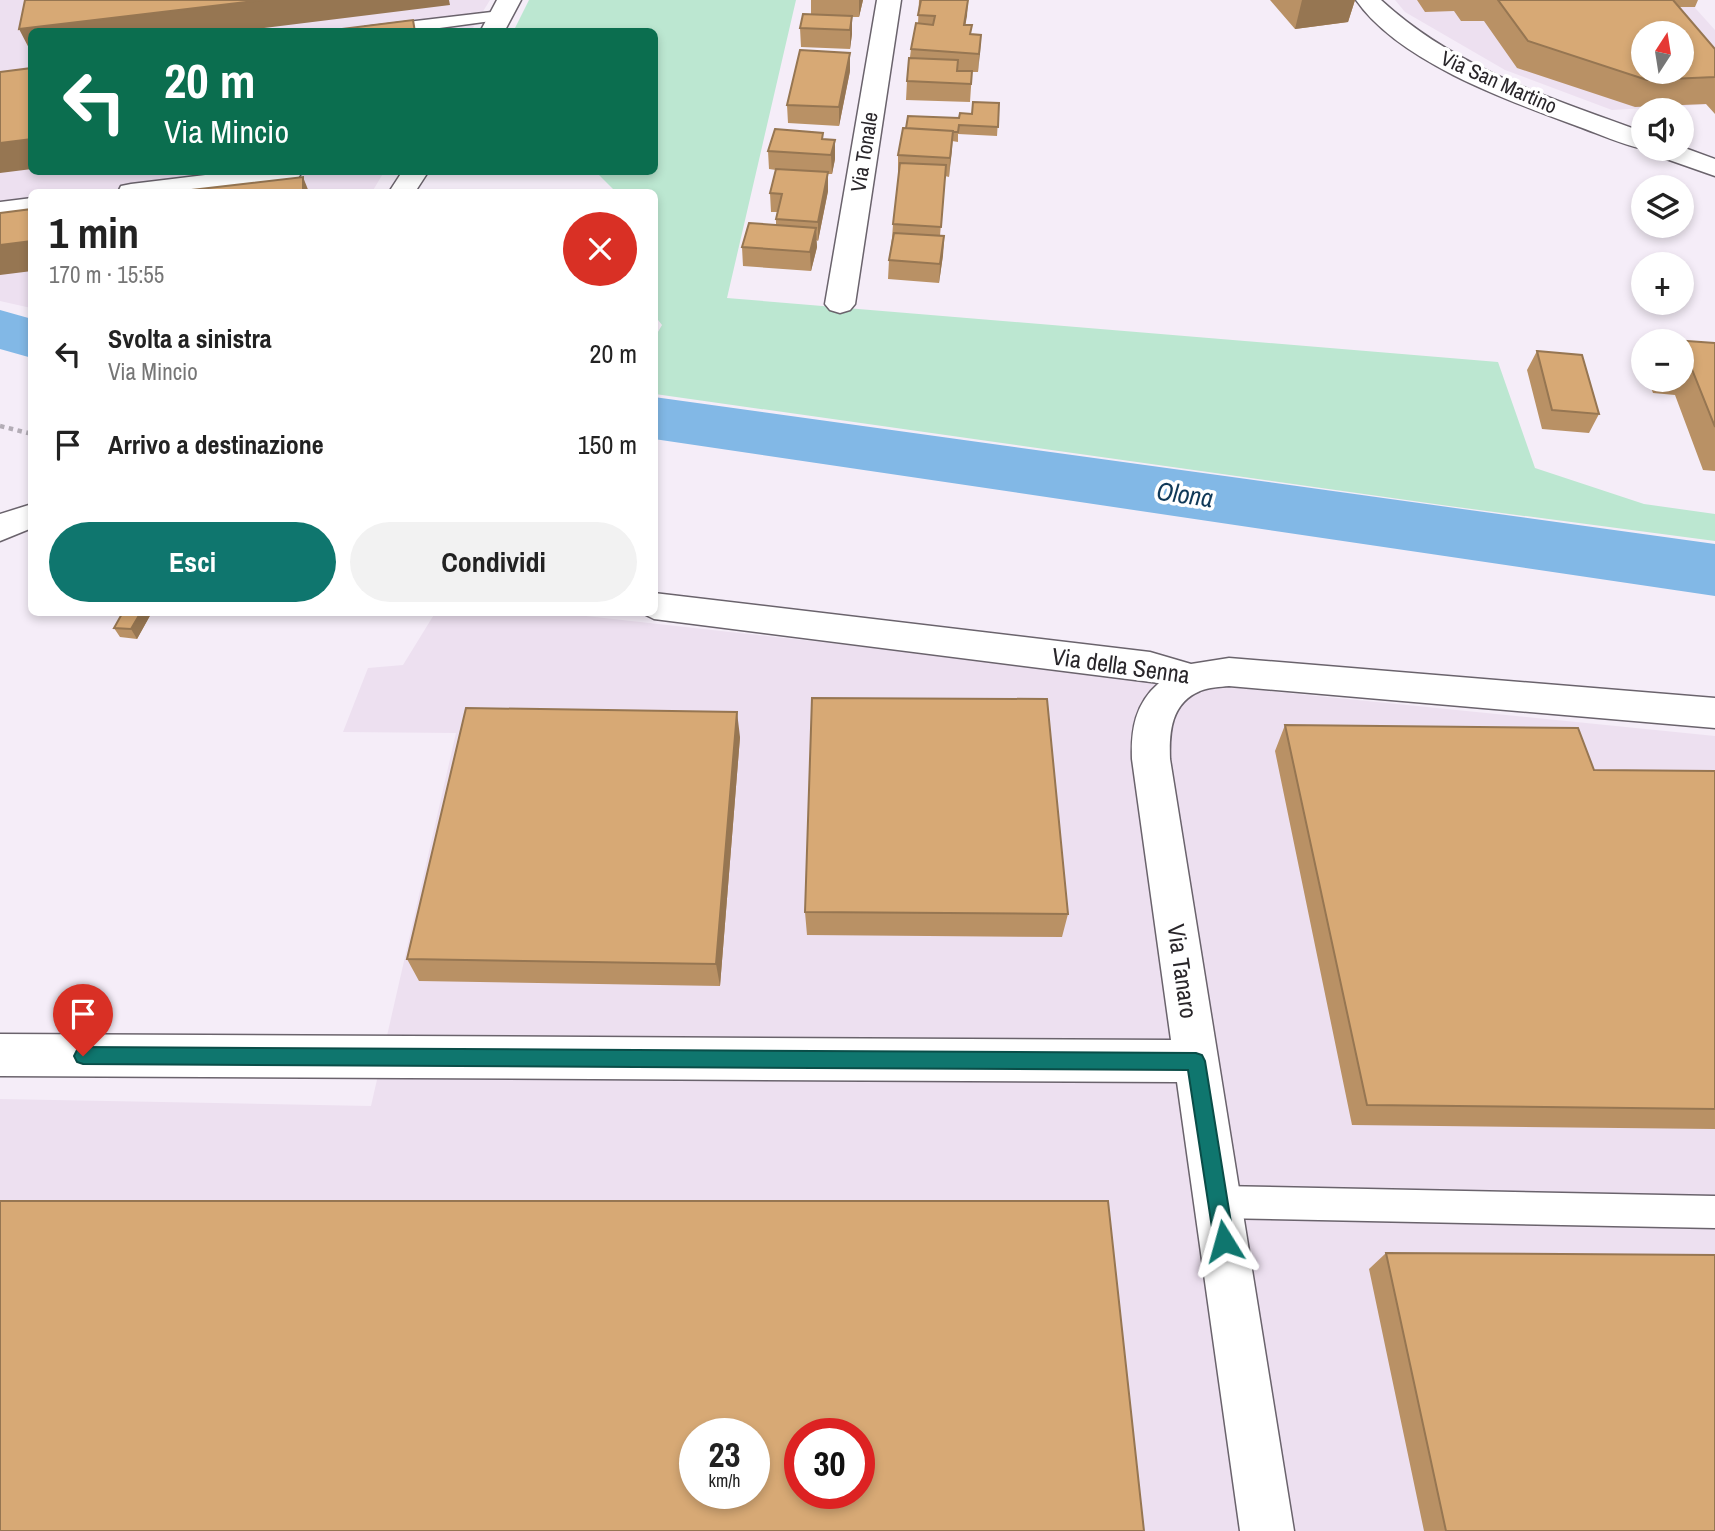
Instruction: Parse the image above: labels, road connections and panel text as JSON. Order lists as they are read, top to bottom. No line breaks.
{"streets":{"street":["Via San Martino","Via Tonale","Via della Senna","Via Tanaro"]},"crossings":[["Via della Senna","Via Tanaro"]],"water":["Olona"],"north":"top","page":{"map_buttons":["+","−"],"turn":["20 m","Via Mincio"],"heading":["1 min","170 m · 15:55"],"list":[{"name":"Svolta a sinistra","note":"Via Mincio","value":"20 m"},{"name":"Arrivo a destinazione","value":"150 m"}],"buttons":["Esci","Condividi"],"speed":"23 km/h","limit":"30"}}
